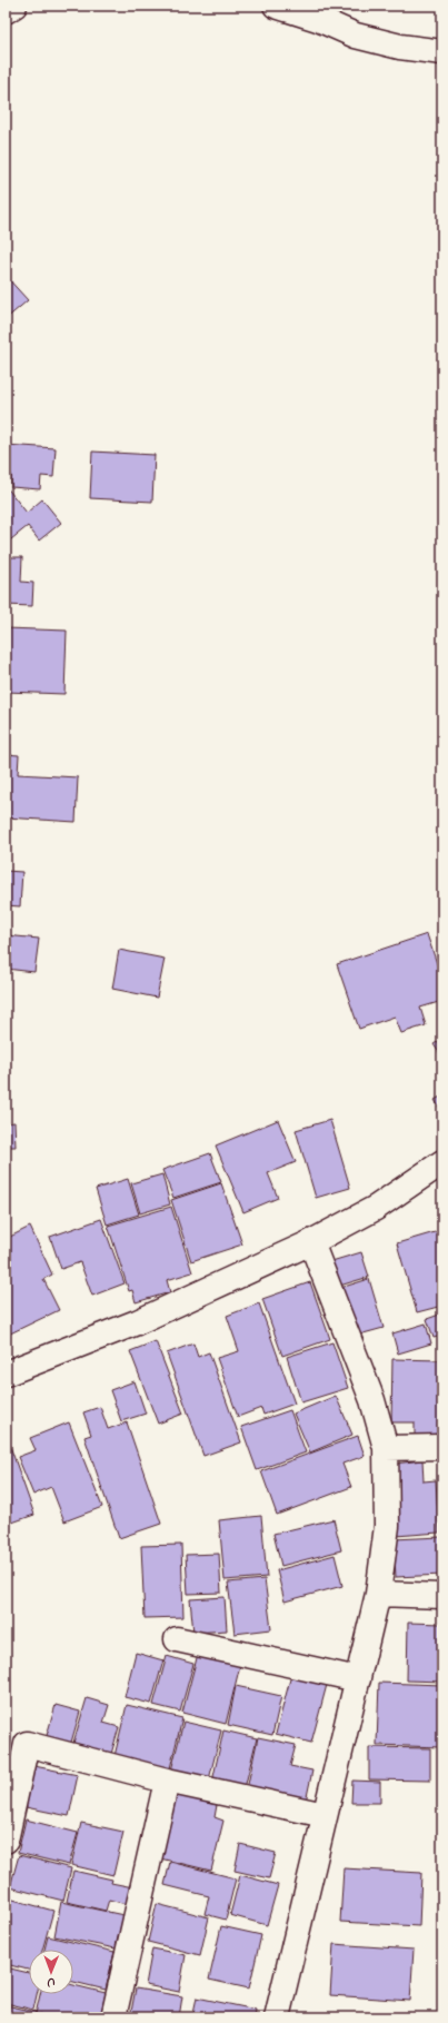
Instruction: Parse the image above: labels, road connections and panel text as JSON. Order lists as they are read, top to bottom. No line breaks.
{"north":"bottom"}
